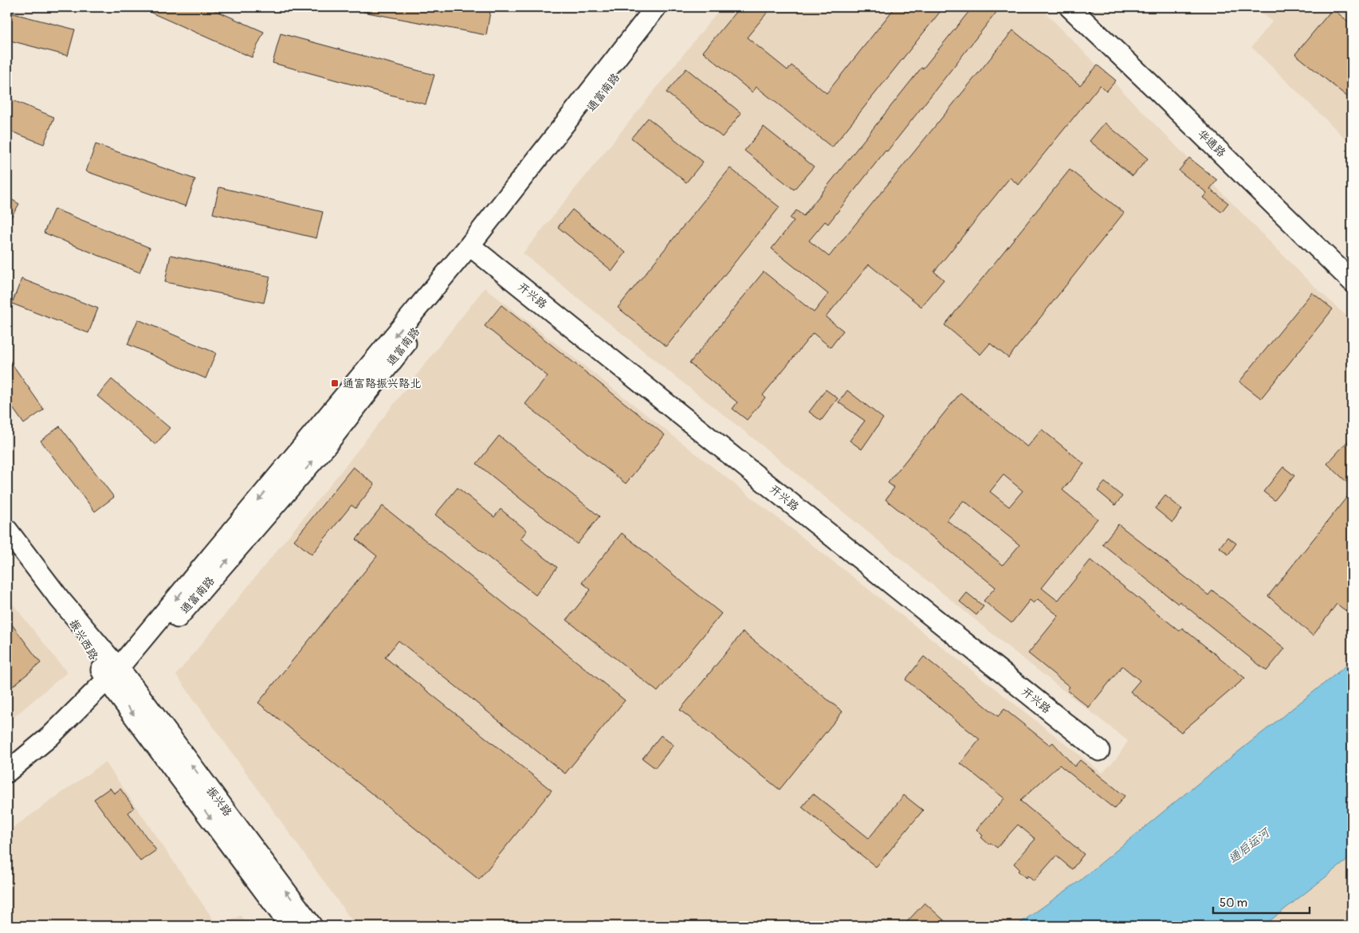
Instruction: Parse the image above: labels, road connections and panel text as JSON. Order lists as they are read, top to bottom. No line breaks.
{"streets":{"main road":["通富南路","华通路","开兴路","振兴西路","振兴路"]},"crossings":[["通富南路","开兴路"],["通富南路","振兴西路"],["通富南路","振兴路"],["振兴西路","振兴路"]],"water":["通启运河"],"places":{"transit":["通富路振兴路北"]},"scale_bar":"50 m"}
